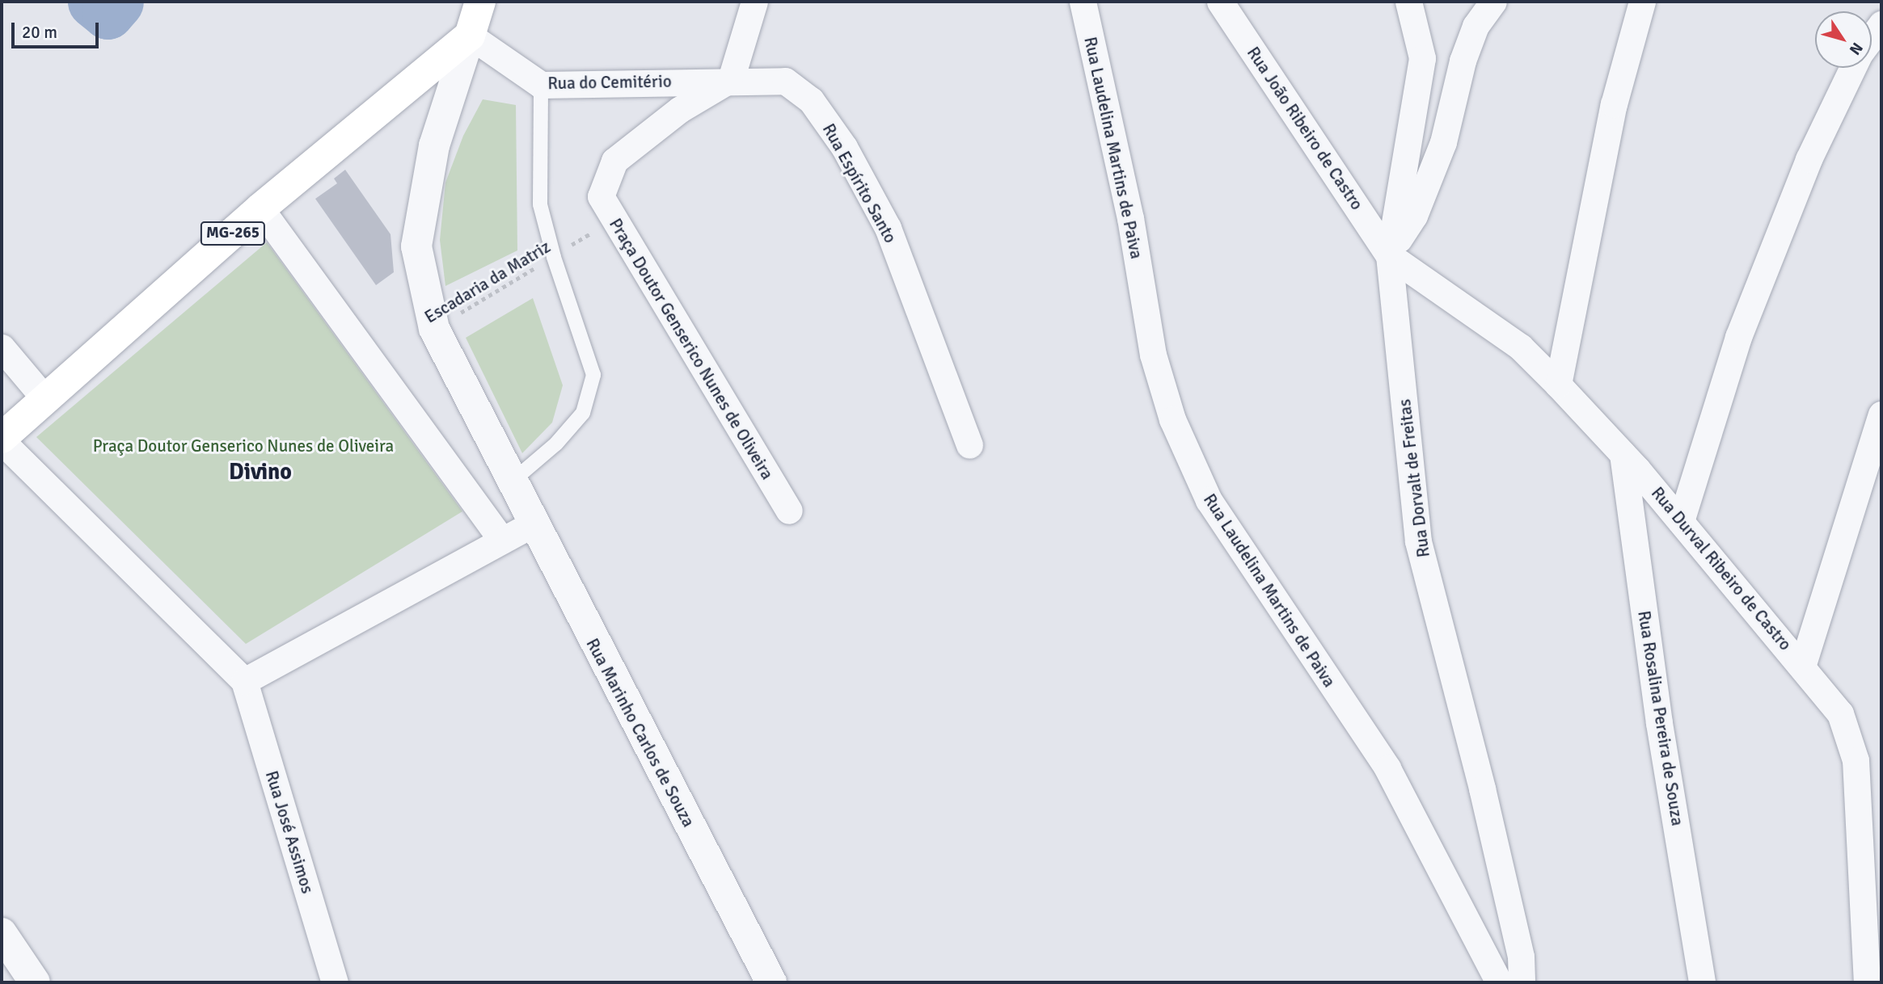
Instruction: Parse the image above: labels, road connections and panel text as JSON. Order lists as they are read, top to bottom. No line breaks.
{"streets":{"main road":["MG-265"],"street":["Rua do Cemitério","Rua João Ribeiro de Castro","Rua Laudelina Martins de Paiva","Rua Espírito Santo","Praça Doutor Genserico Nunes de Oliveira","Rua Dorvalt de Freitas","Rua Durval Ribeiro de Castro","Rua Rosalina Pereira de Souza","Rua Marinho Carlos de Souza","Rua José Assimos"],"path":["Escadaria da Matriz"]},"crossings":[["Rua do Cemitério","Rua Espírito Santo"],["Rua do Cemitério","MG-265"],["Rua do Cemitério","Praça Doutor Genserico Nunes de Oliveira"],["Rua João Ribeiro de Castro","Rua Dorvalt de Freitas"],["Rua João Ribeiro de Castro","Rua Durval Ribeiro de Castro"],["Rua Espírito Santo","Praça Doutor Genserico Nunes de Oliveira"],["Escadaria da Matriz","Praça Doutor Genserico Nunes de Oliveira"],["Rua Dorvalt de Freitas","Rua Durval Ribeiro de Castro"],["Rua Durval Ribeiro de Castro","Rua Rosalina Pereira de Souza"]],"districts":["Divino"],"parks":["Praça Doutor Genserico Nunes de Oliveira"],"scale_bar":"20 m","north":"bottom right"}
